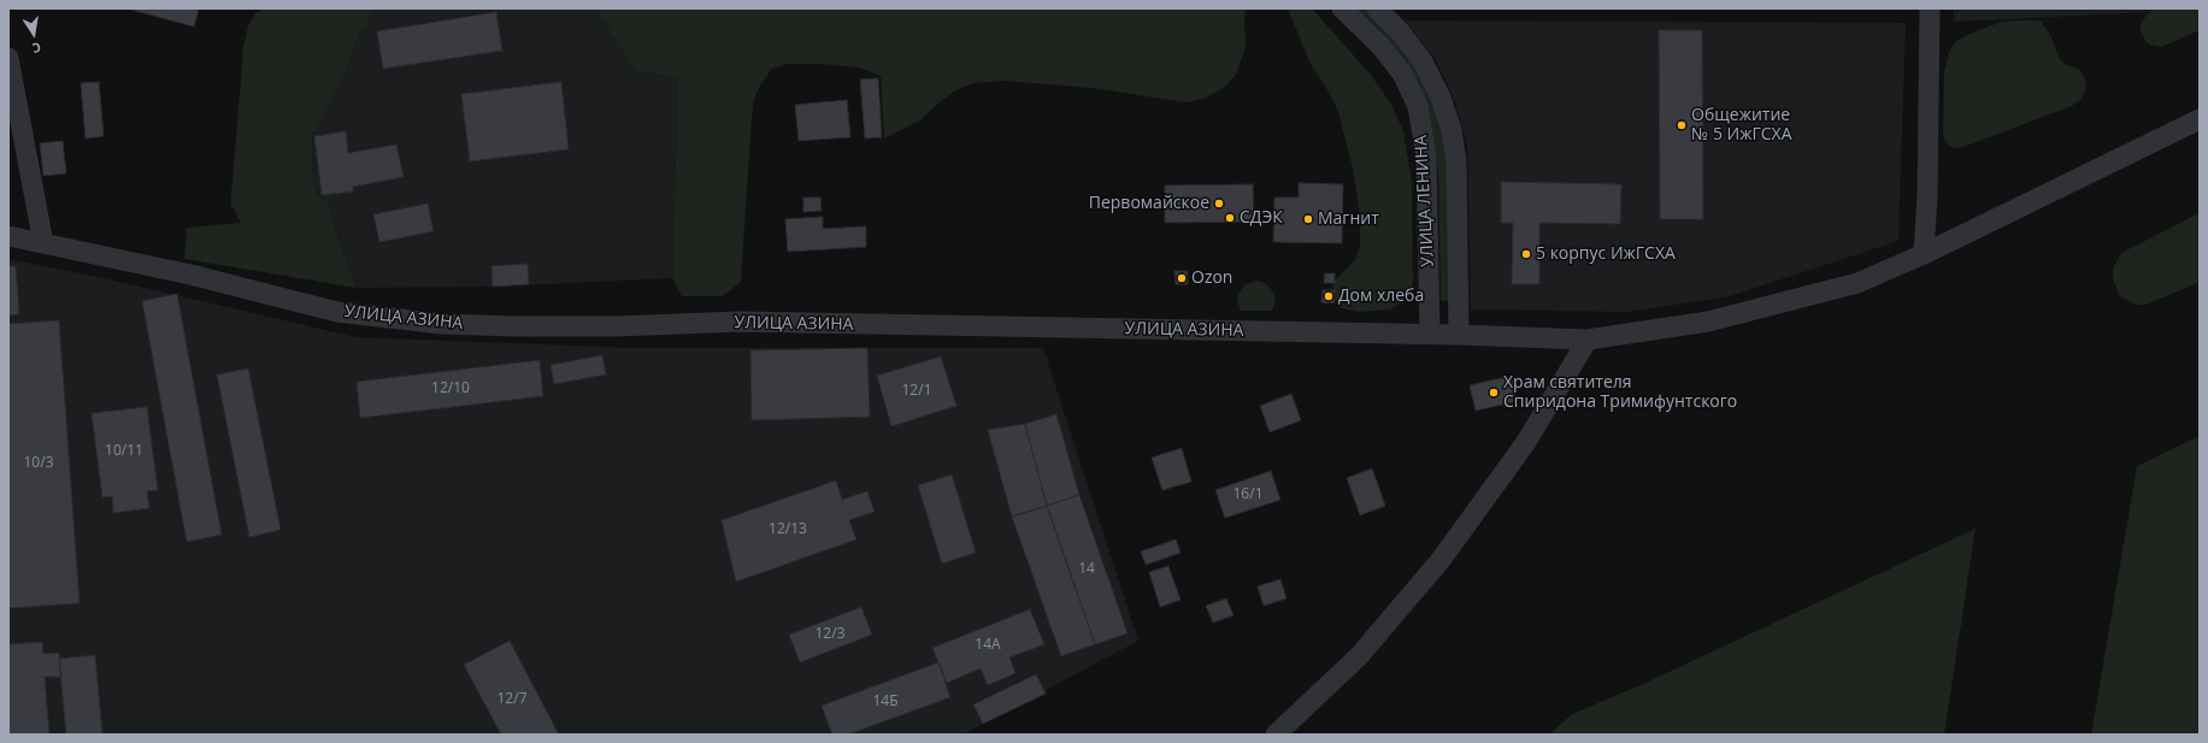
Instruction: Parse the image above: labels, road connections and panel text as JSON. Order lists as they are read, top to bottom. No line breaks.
{"streets":{"street":["УЛИЦА ЛЕНИНА","УЛИЦА АЗИНА"]},"crossings":[["УЛИЦА ЛЕНИНА","УЛИЦА АЗИНА"]],"places":["Общежитие № 5 ИжГСХА","Первомайское","СДЭК","Магнит","5 корпус ИжГСХА","Ozon","Дом хлеба","Храм святителя Спиридона Тримифунтского"],"house_numbers":["12/10","12/1","10/11","10/3","16/1","12/13","14","12/3","14А","12/7","14Б"],"north":"bottom"}
